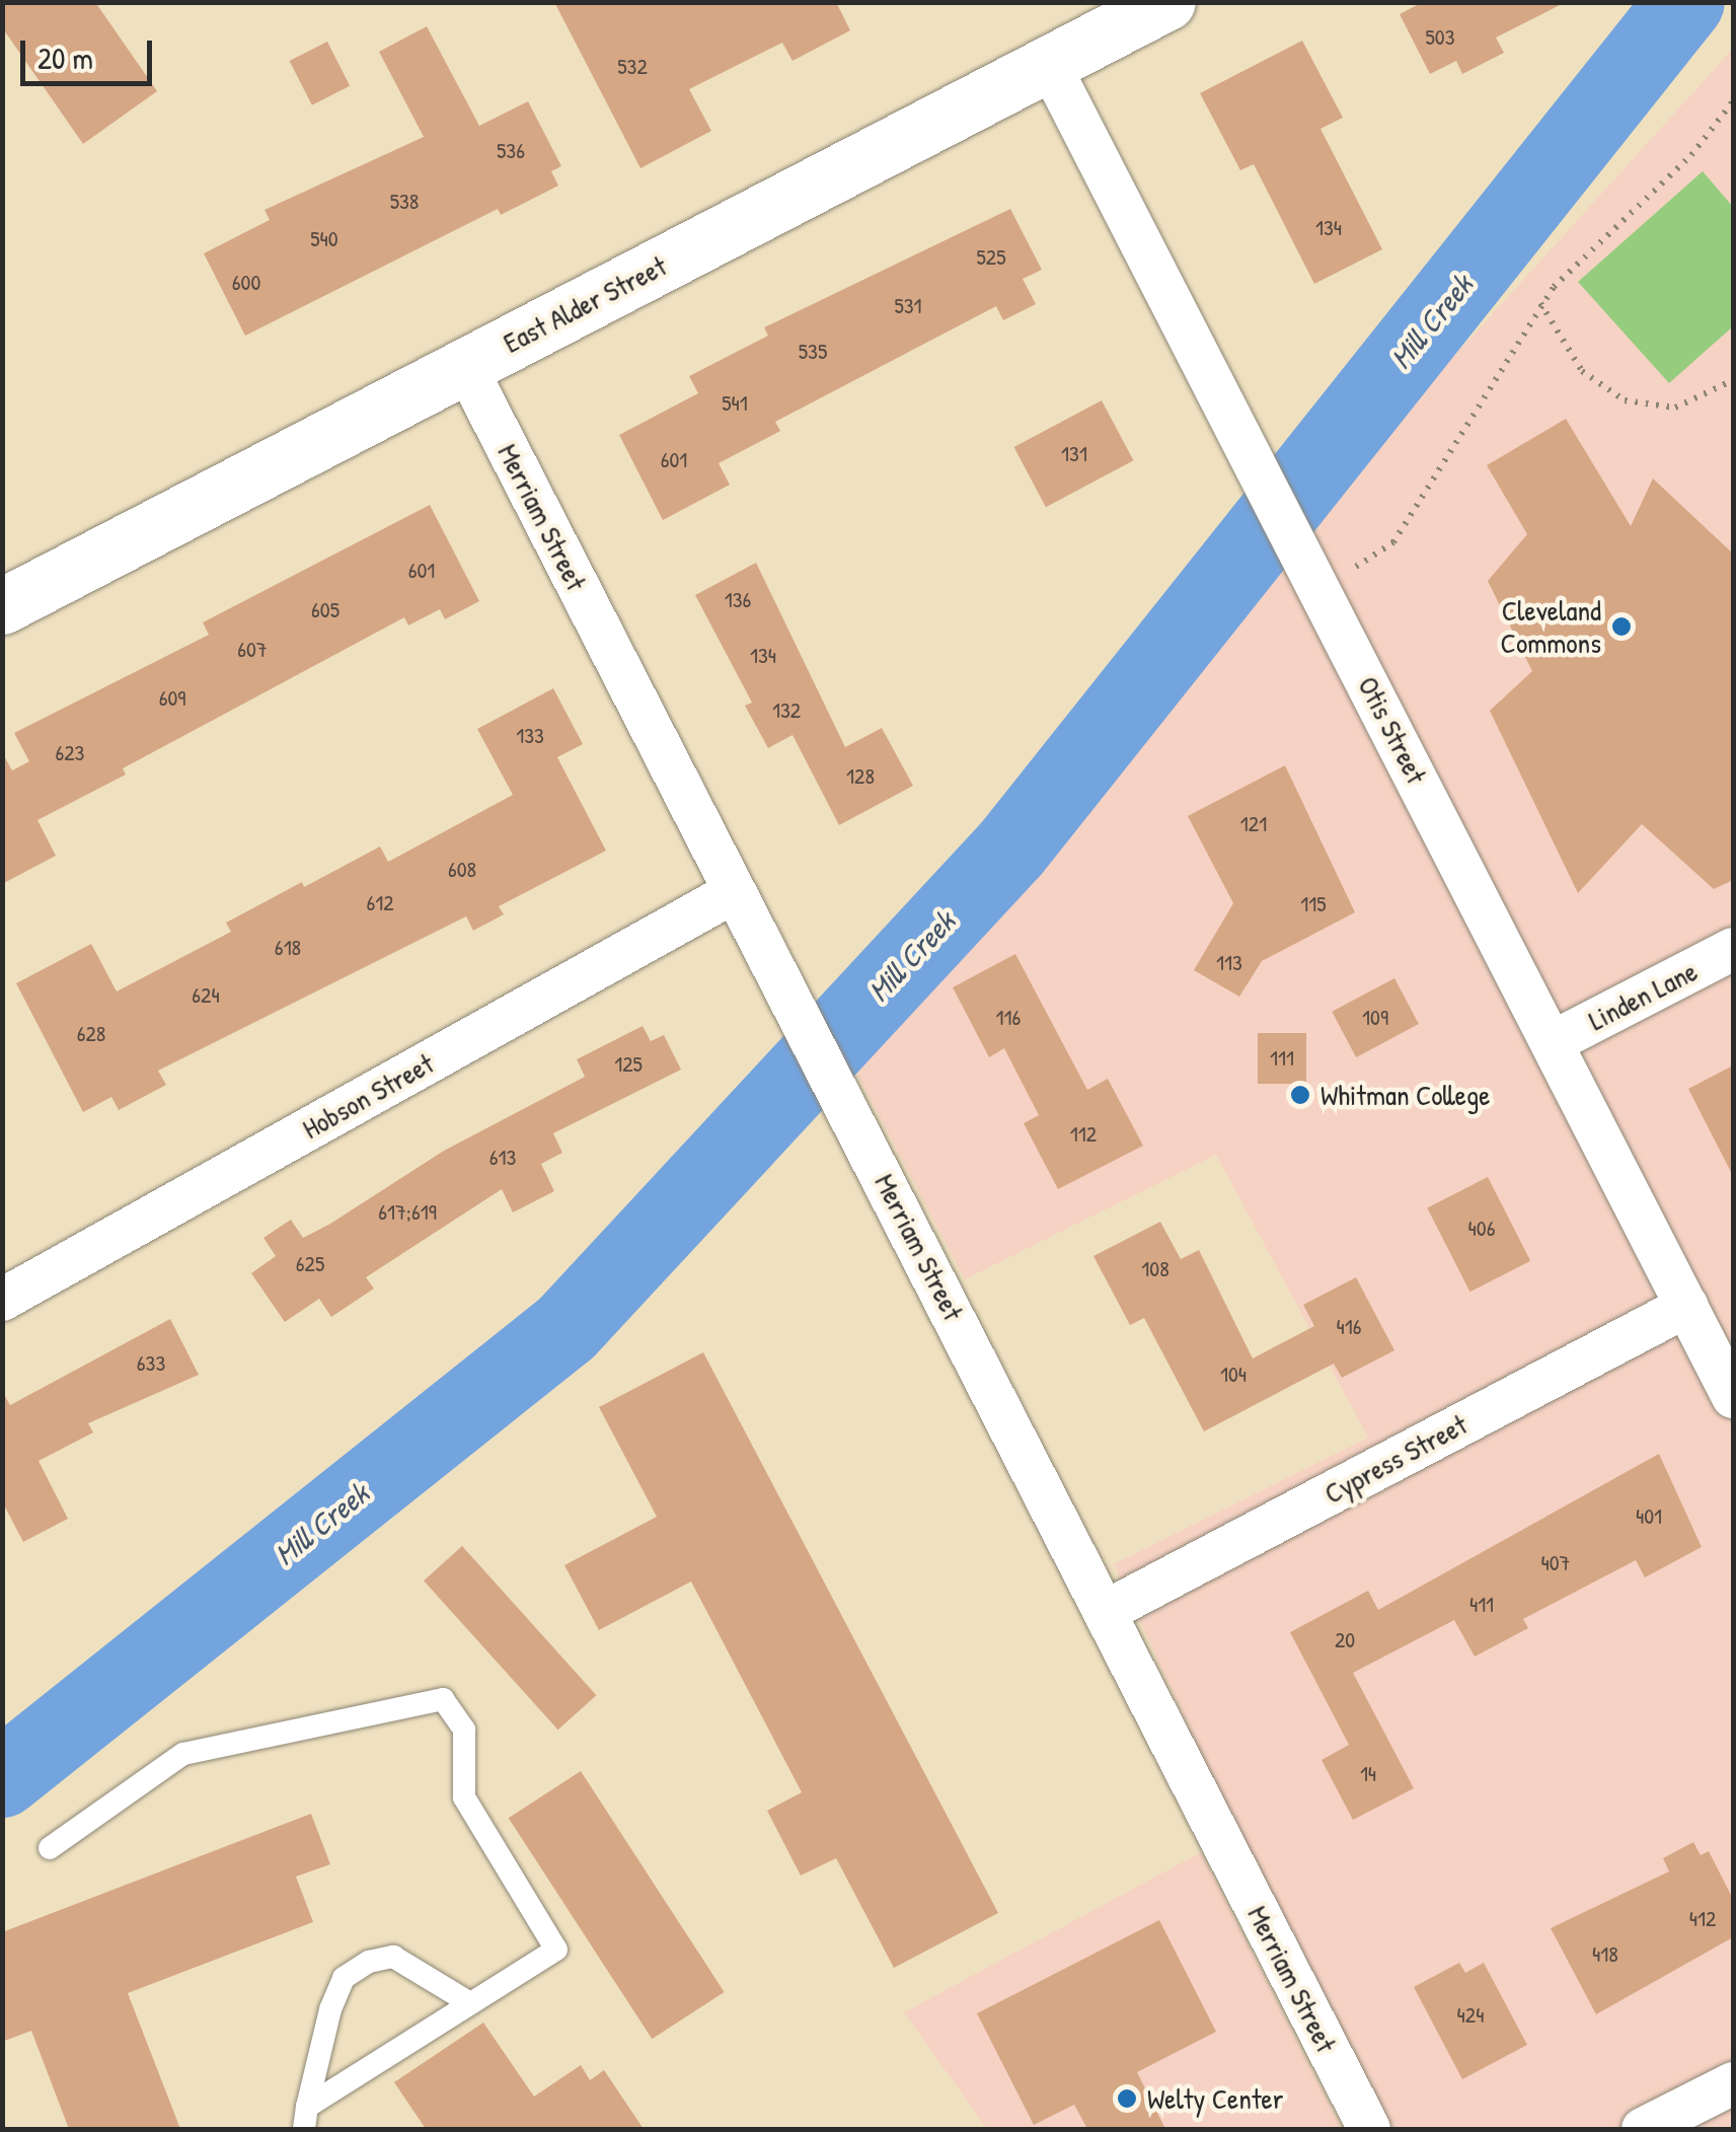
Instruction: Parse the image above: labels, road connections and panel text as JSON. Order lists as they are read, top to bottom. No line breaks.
{"streets":{"main road":["East Alder Street"],"street":["Merriam Street","Otis Street","Linden Lane","Hobson Street","Cypress Street"]},"crossings":[["East Alder Street","Merriam Street"],["East Alder Street","Otis Street"],["Merriam Street","Hobson Street"],["Merriam Street","Cypress Street"],["Otis Street","Linden Lane"],["Otis Street","Cypress Street"]],"water":["Mill Creek"],"places":["Cleveland Commons","Whitman College","Welty Center"],"house_numbers":["503","532","536","538","134","540","525","600","531","535","541","131","601","601","136","605","607","134","609","132","133","623","128","121","608","612","115","618","113","624","116","109","628","111","125","112","613","617;619","406","625","108","416","633","104","401","407","411","20","14","412","418","424"],"scale_bar":"20 m"}
